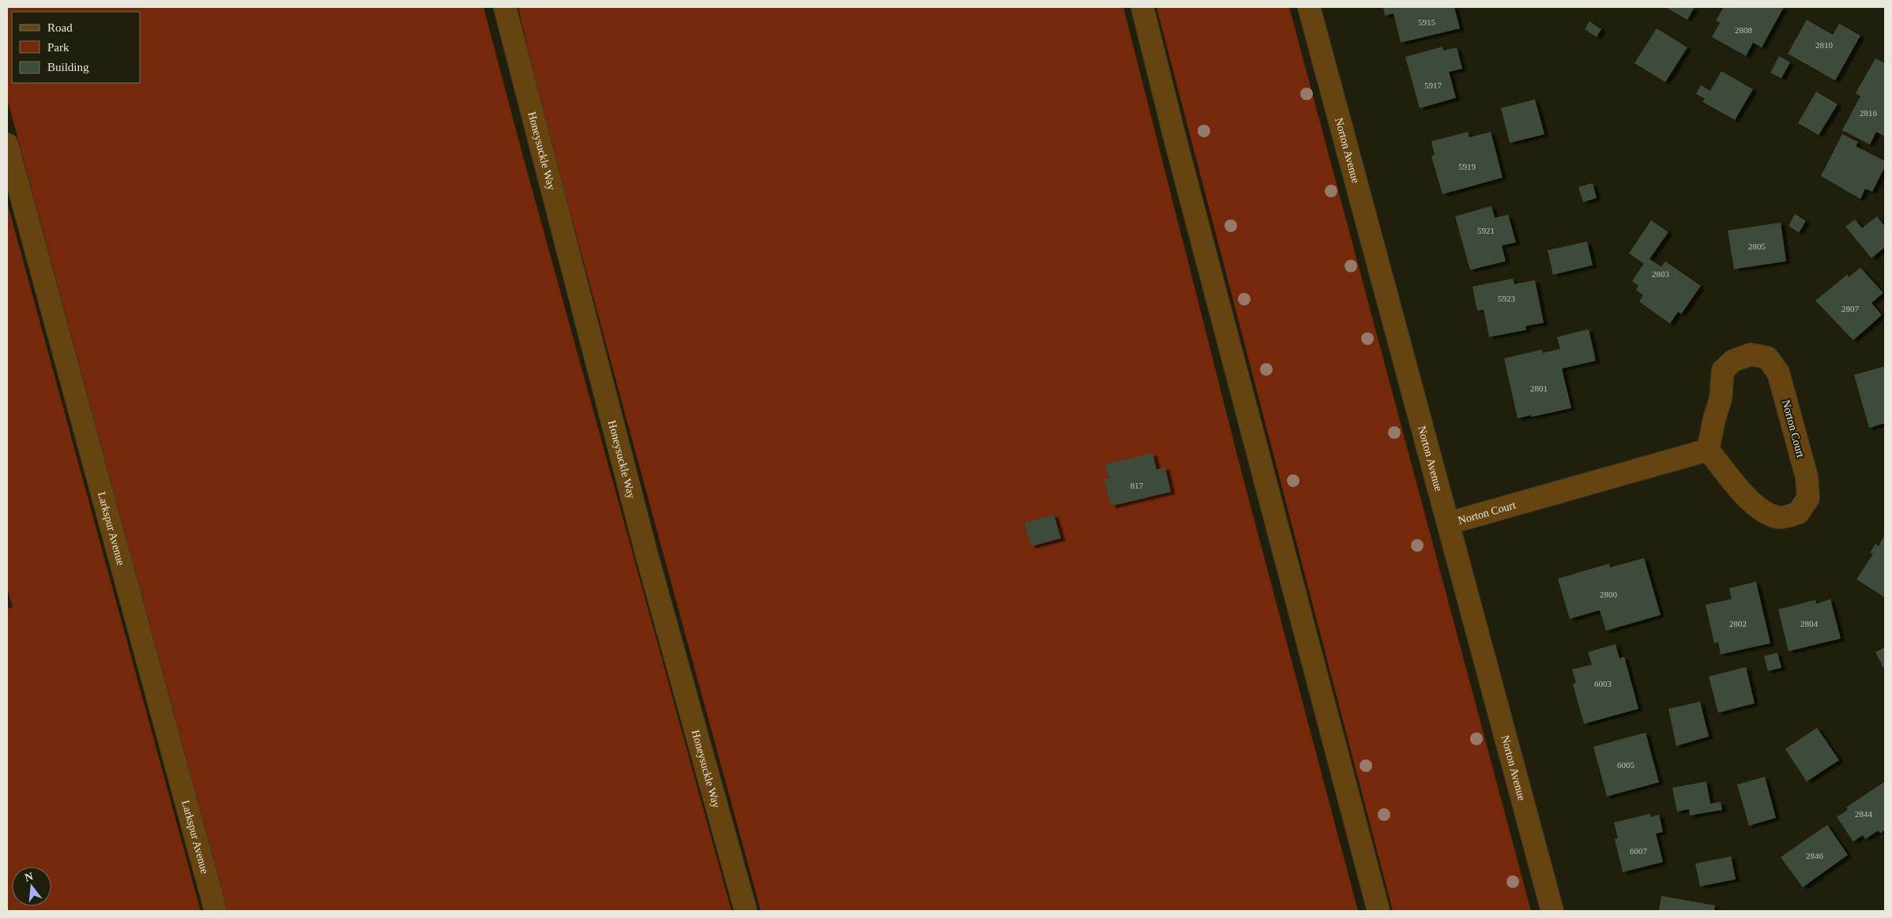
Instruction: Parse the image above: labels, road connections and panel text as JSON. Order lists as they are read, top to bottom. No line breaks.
{"streets":{"street":["Norton Avenue","Honeysuckle Way","Norton Court","Larkspur Avenue"]},"crossings":[["Norton Avenue","Norton Court"]],"house_numbers":["5915","2808","2810","5917","2816","5919","5921","2805","2803","5923","2807","2801","817","2800","2802","2804","6003","6005","2844","6007","2846"],"legend":["Road","Park","Building"],"north":"top"}
